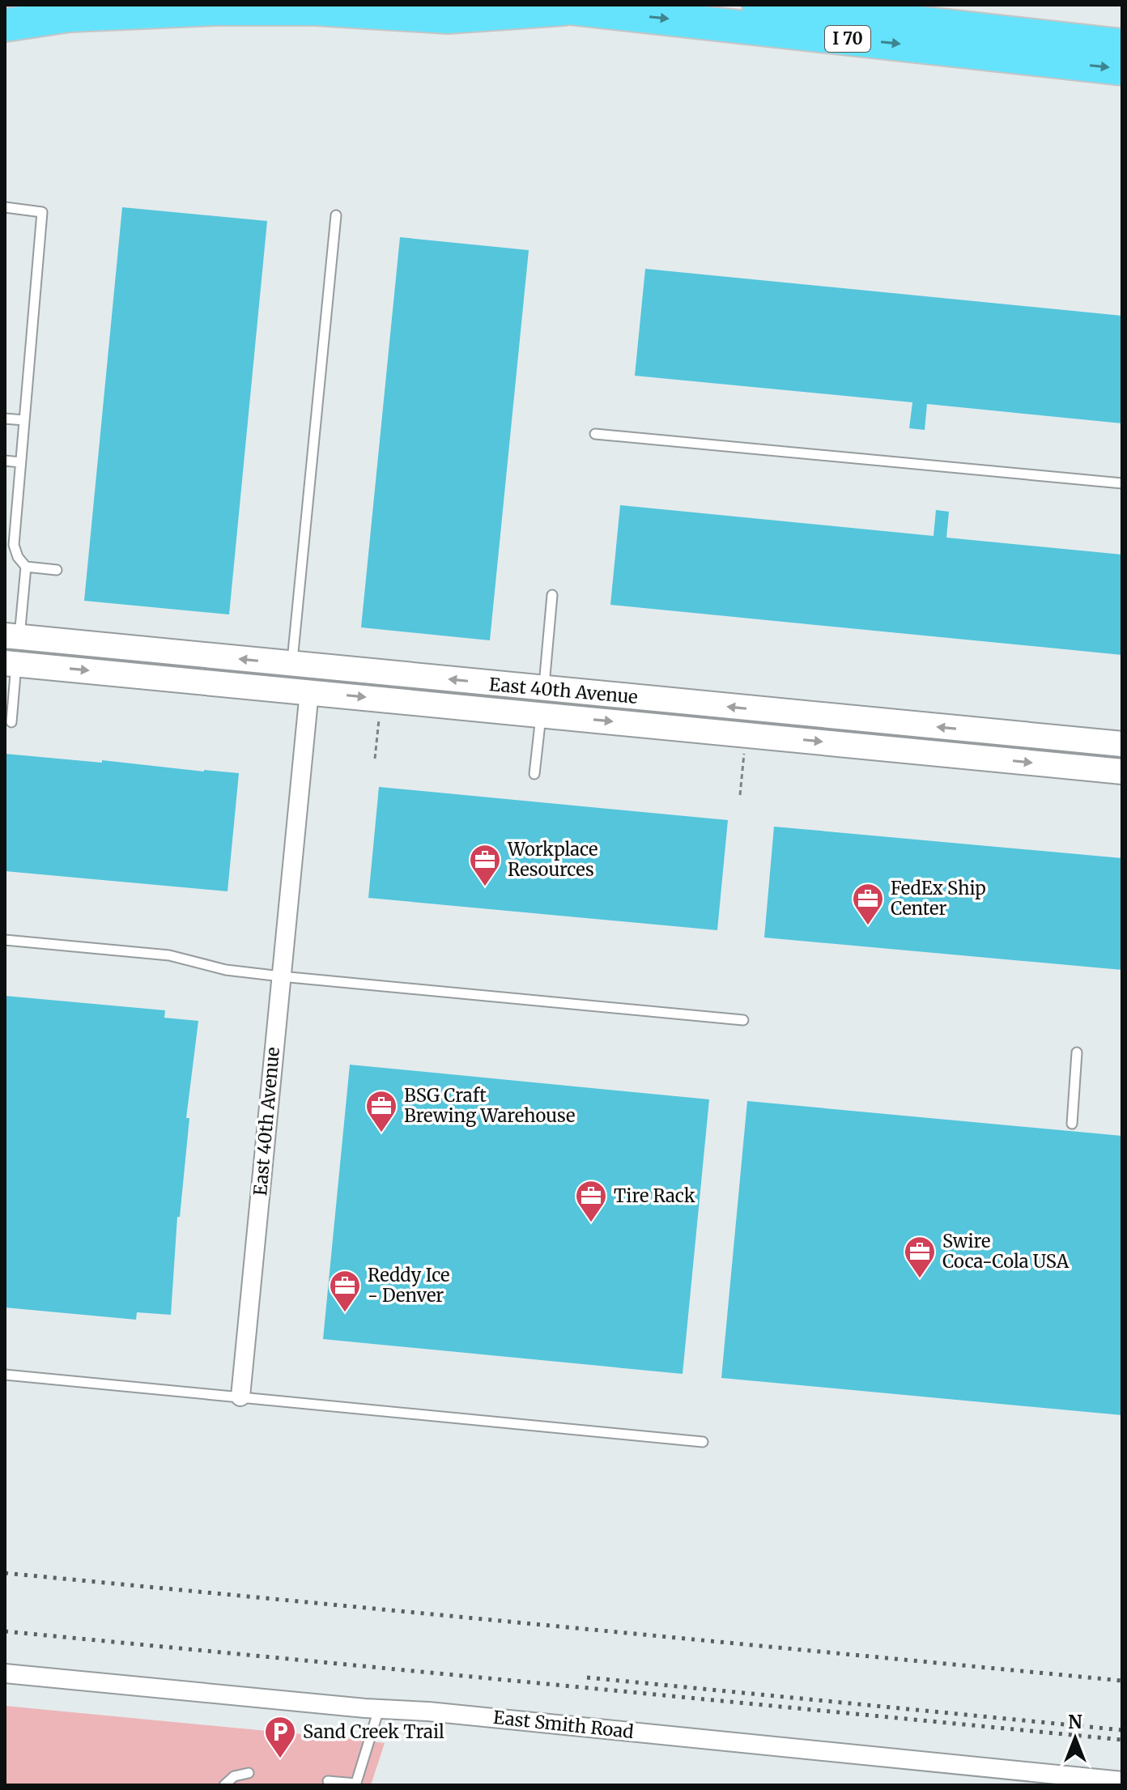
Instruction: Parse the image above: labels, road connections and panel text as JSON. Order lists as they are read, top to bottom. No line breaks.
{"streets":{"highway":["I 70"],"street":["East 40th Avenue","East Smith Road"]},"places":{"office":["Workplace Resources","FedEx Ship Center","BSG Craft Brewing Warehouse","Tire Rack","Swire Coca-Cola USA","Reddy Ice - Denver"],"parking":["Sand Creek Trail"]},"north":"top"}
